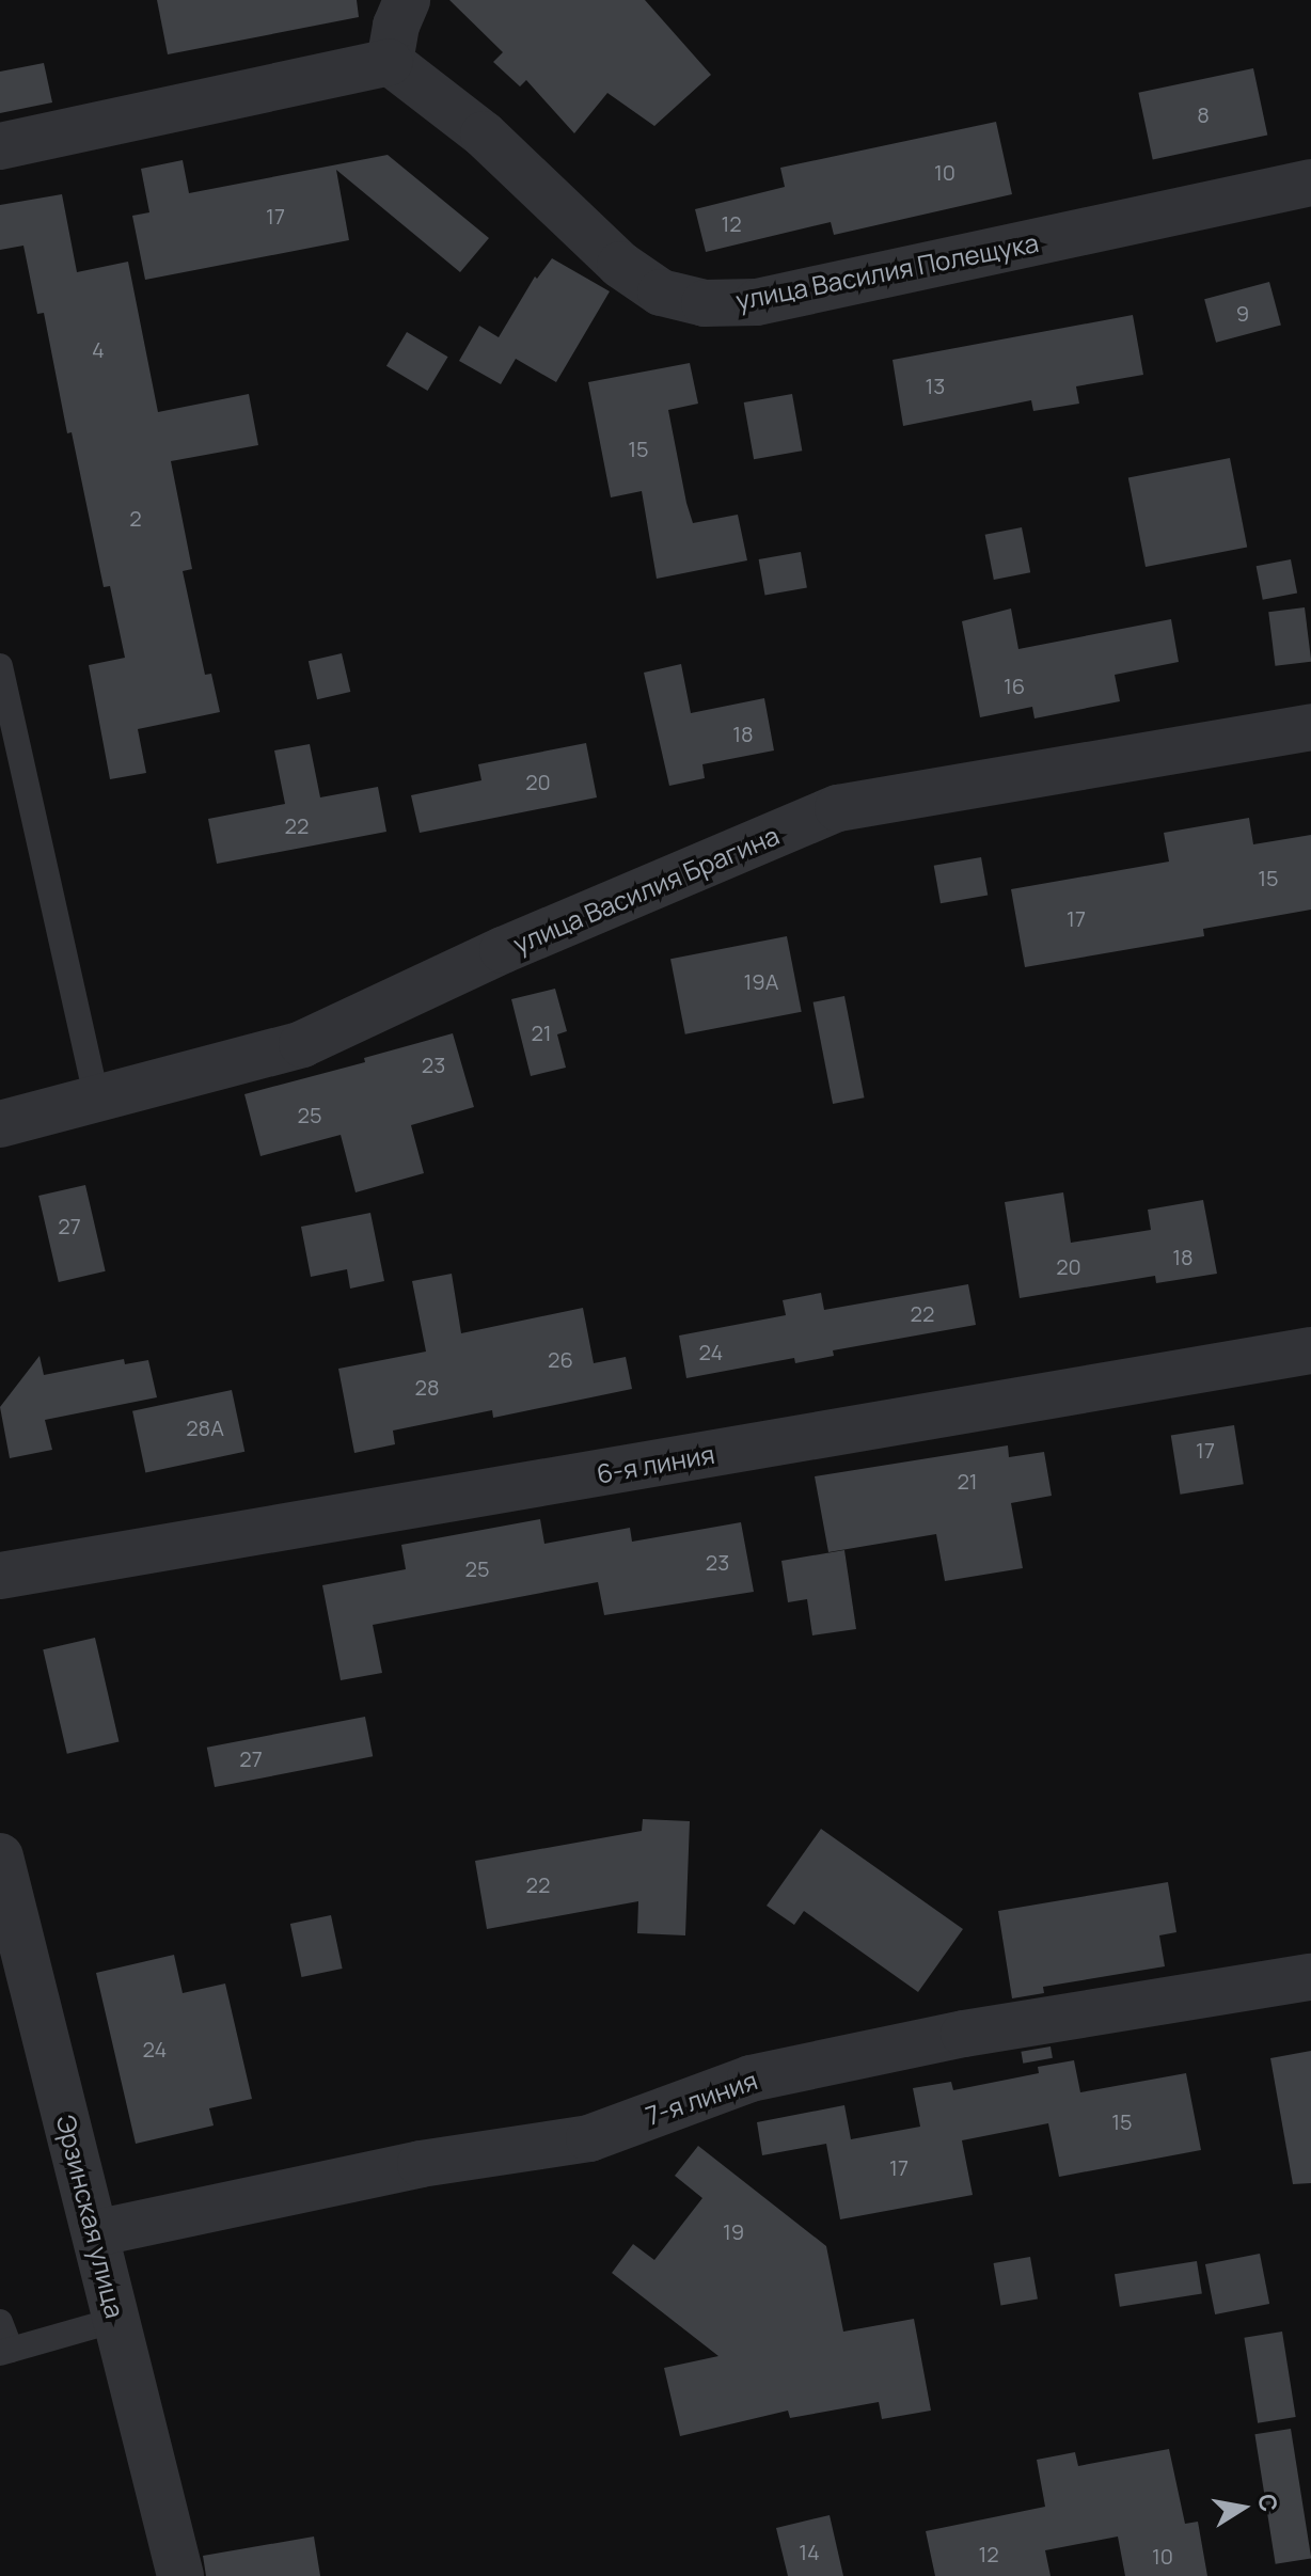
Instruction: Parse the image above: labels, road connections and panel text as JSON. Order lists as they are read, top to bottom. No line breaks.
{"streets":{"street":["улица Василия Полещука","улица Василия Брагина","6-я линия","7-я линия","Эрзинская улица"]},"crossings":[["7-я линия","Эрзинская улица"]],"house_numbers":["8","10","17","12","9","4","13","15","2","16","18","20","22","15","17","19А","21","23","25","27","18","20","22","24","26","28","28А","17","21","23","25","27","22","24","15","17","19","14","12","10"],"north":"right"}
